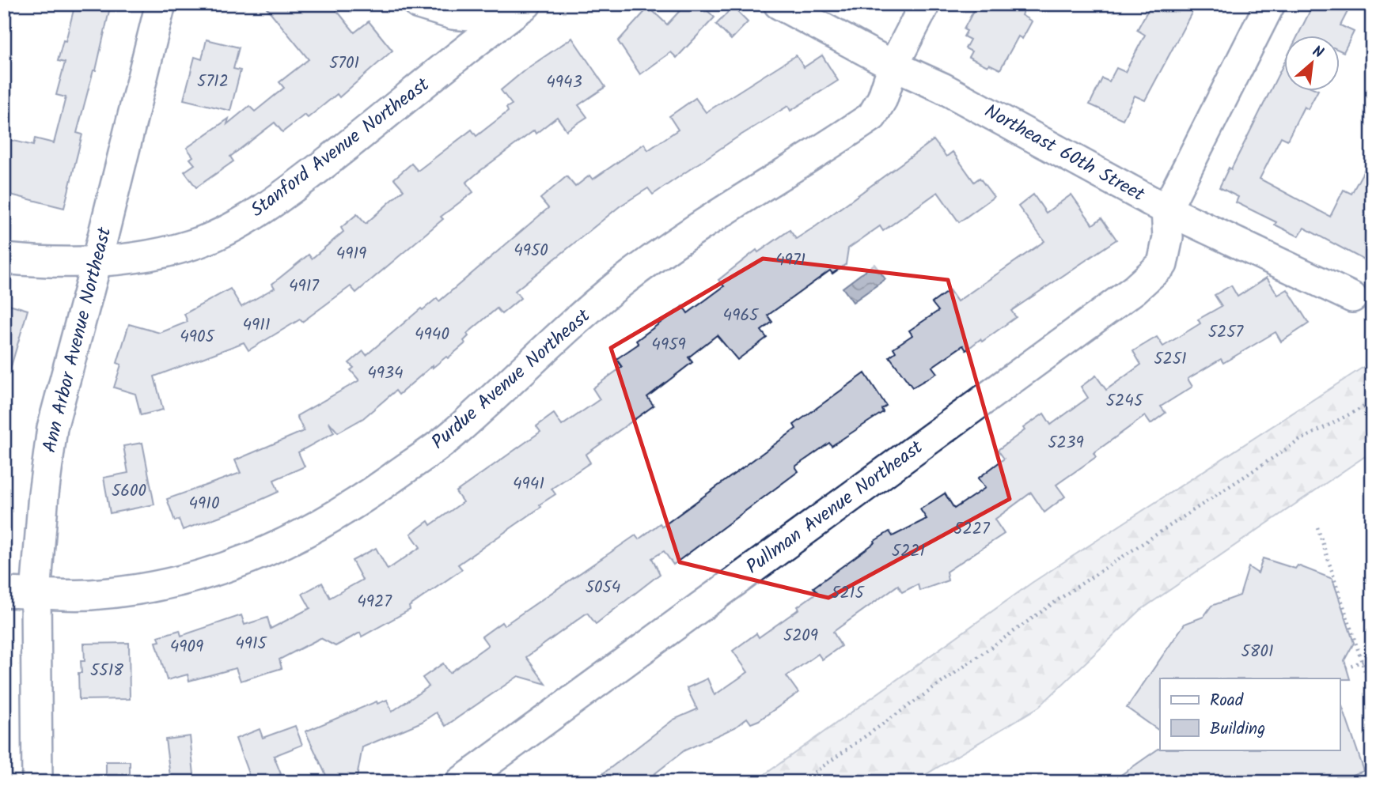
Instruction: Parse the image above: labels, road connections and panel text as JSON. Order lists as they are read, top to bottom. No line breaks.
{"streets":{"street":["Stanford Avenue Northeast","Northeast 60th Street","Ann Arbor Avenue Northeast","Purdue Avenue Northeast","Pullman Avenue Northeast"]},"crossings":[["Stanford Avenue Northeast","Ann Arbor Avenue Northeast"],["Northeast 60th Street","Purdue Avenue Northeast"],["Northeast 60th Street","Pullman Avenue Northeast"],["Ann Arbor Avenue Northeast","Purdue Avenue Northeast"]],"house_numbers":["5701","5712","4943","4950","4919","4971","4917","4965","4911","5257","4940","4905","4959","5251","4934","5245","5239","4941","5600","4910","5227","5221","5054","5215","4927","5209","4915","4909","5801","5518"],"legend":["Road","Building"],"north":"top right"}
